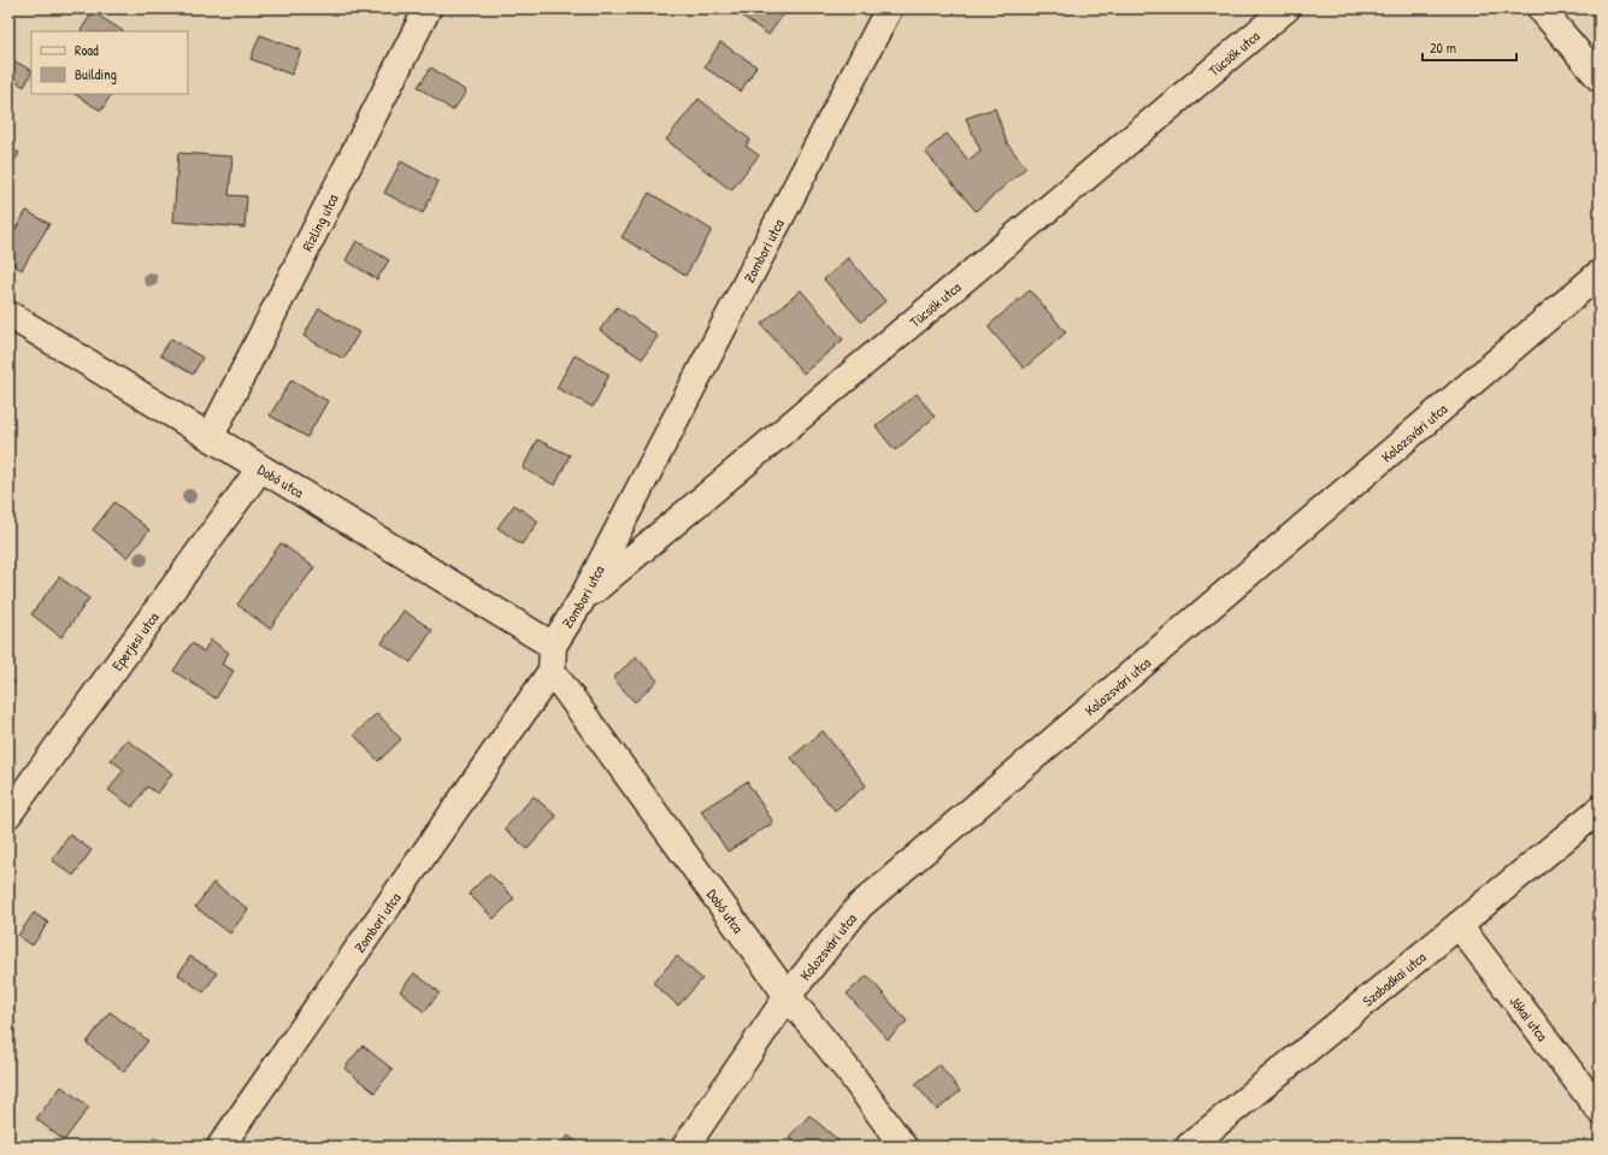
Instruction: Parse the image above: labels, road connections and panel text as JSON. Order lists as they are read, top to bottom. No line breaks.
{"streets":{"street":["Tücsök utca","Rizling utca","Zombori utca","Kolozsvári utca","Dobó utca","Eperjesi utca","Szabadkai utca","Jókai utca"]},"crossings":[["Tücsök utca","Zombori utca"],["Rizling utca","Dobó utca"],["Zombori utca","Dobó utca"],["Kolozsvári utca","Dobó utca"],["Dobó utca","Eperjesi utca"],["Szabadkai utca","Jókai utca"]],"legend":["Road","Building"],"scale_bar":"20 m"}
